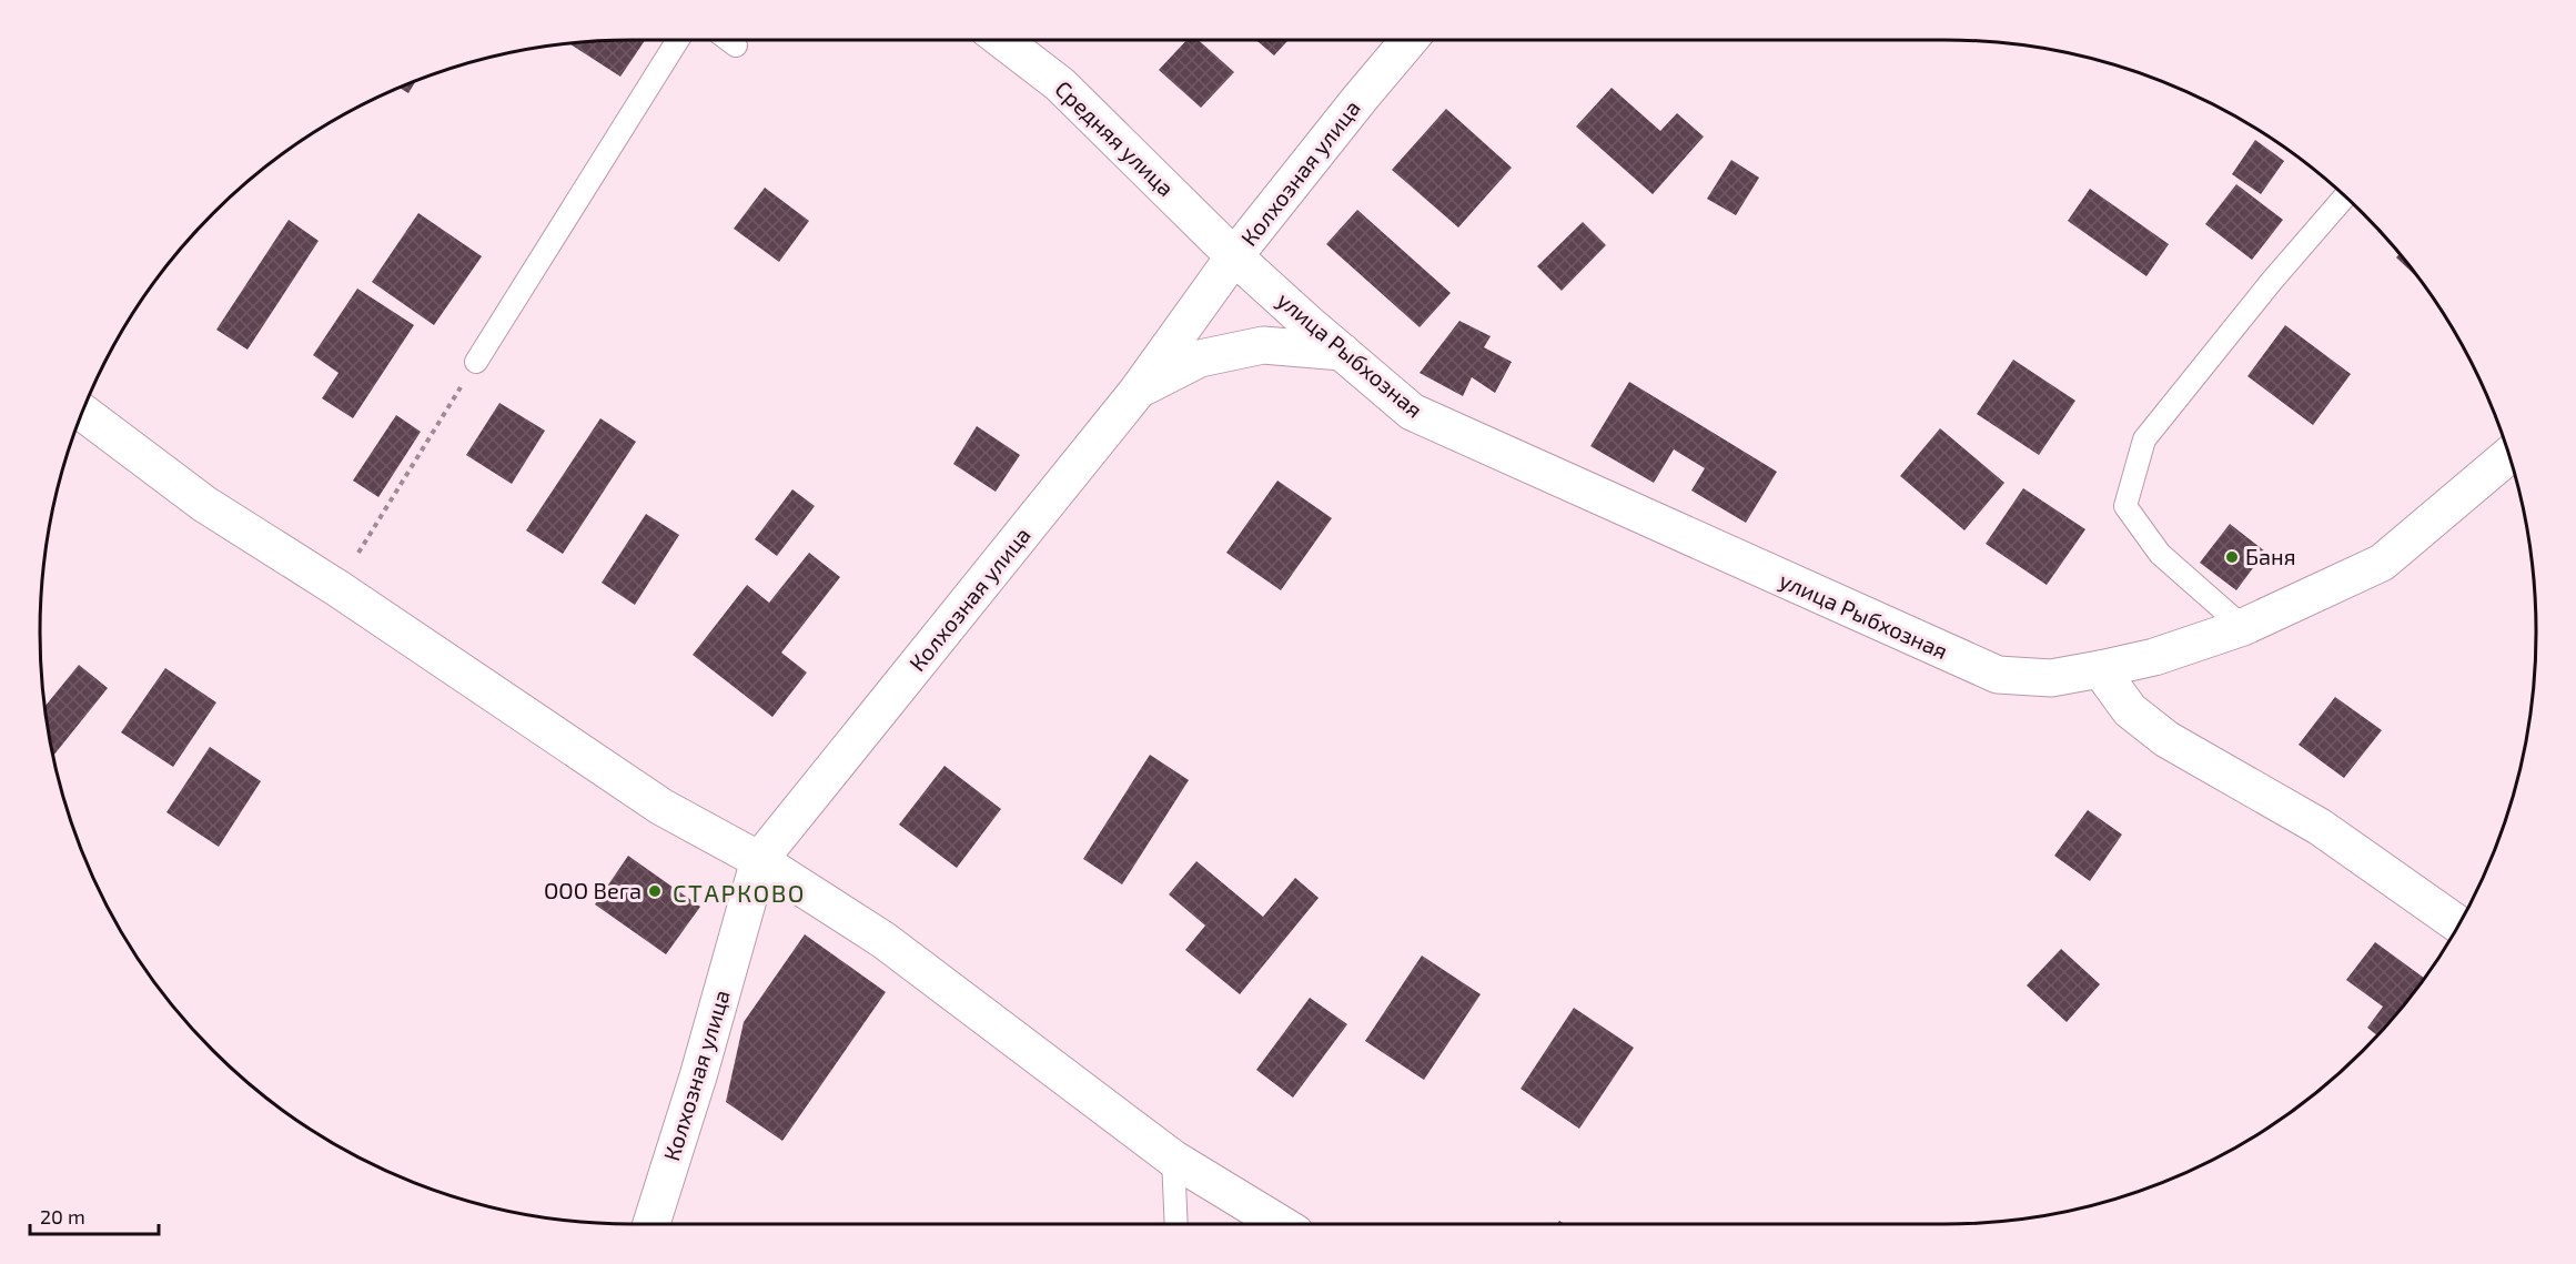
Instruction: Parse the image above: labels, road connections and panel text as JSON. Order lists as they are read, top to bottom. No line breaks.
{"streets":{"street":["Средняя улица","Колхозная улица","улица Рыбхозная"]},"crossings":[["Средняя улица","Колхозная улица"],["Средняя улица","улица Рыбхозная"],["Колхозная улица","улица Рыбхозная"]],"districts":["СТАРКОВО"],"places":["Баня","ООО Вега"],"scale_bar":"20 m"}
